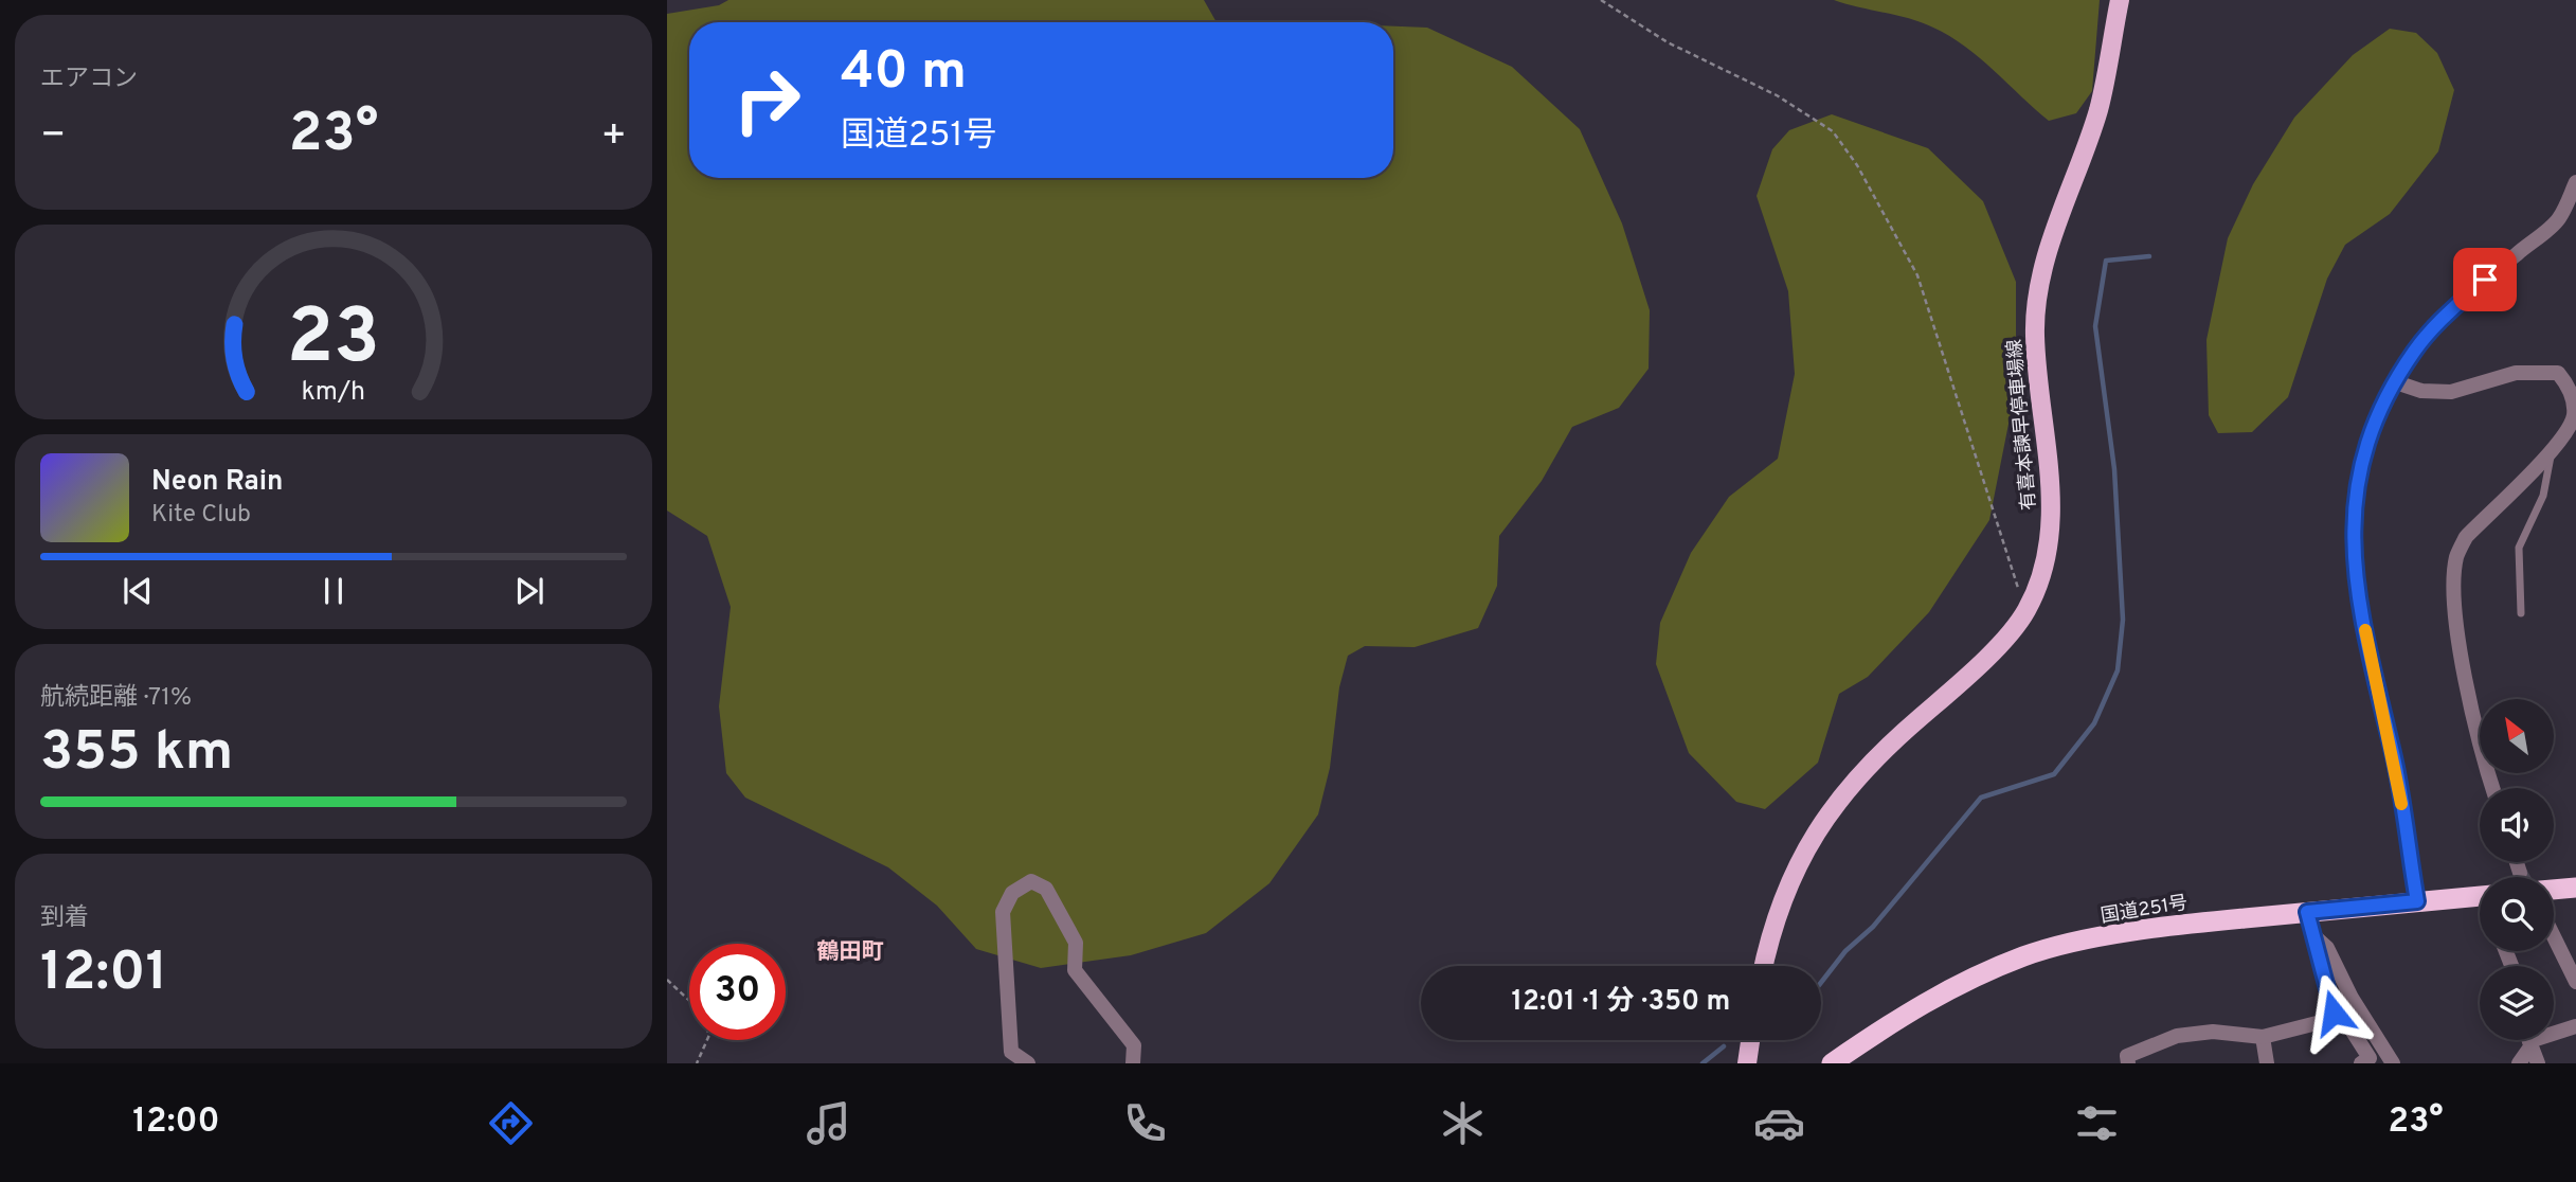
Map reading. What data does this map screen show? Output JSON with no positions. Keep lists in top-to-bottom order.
{
  "streets": {
    "highway": ["国道251号"],
    "main road": ["有喜本諫早停車場線"]
  },
  "districts": ["鶴田町"],
  "north": "top left",
  "page": {
    "tile": [
      "エアコン",
      ["航続距離 · 71%", "355 km"],
      ["到着", "12:01"]
    ],
    "turn": ["40 m", "国道251号"],
    "heat": ["−", "23°", "+"],
    "song": ["Neon Rain", "Kite Club"],
    "limit": "30",
    "trip": "12:01 · 1 分 · 350 m",
    "tabs": ["12:00", "23°"],
    "gauge": ["23", "km/h"]
  }
}
